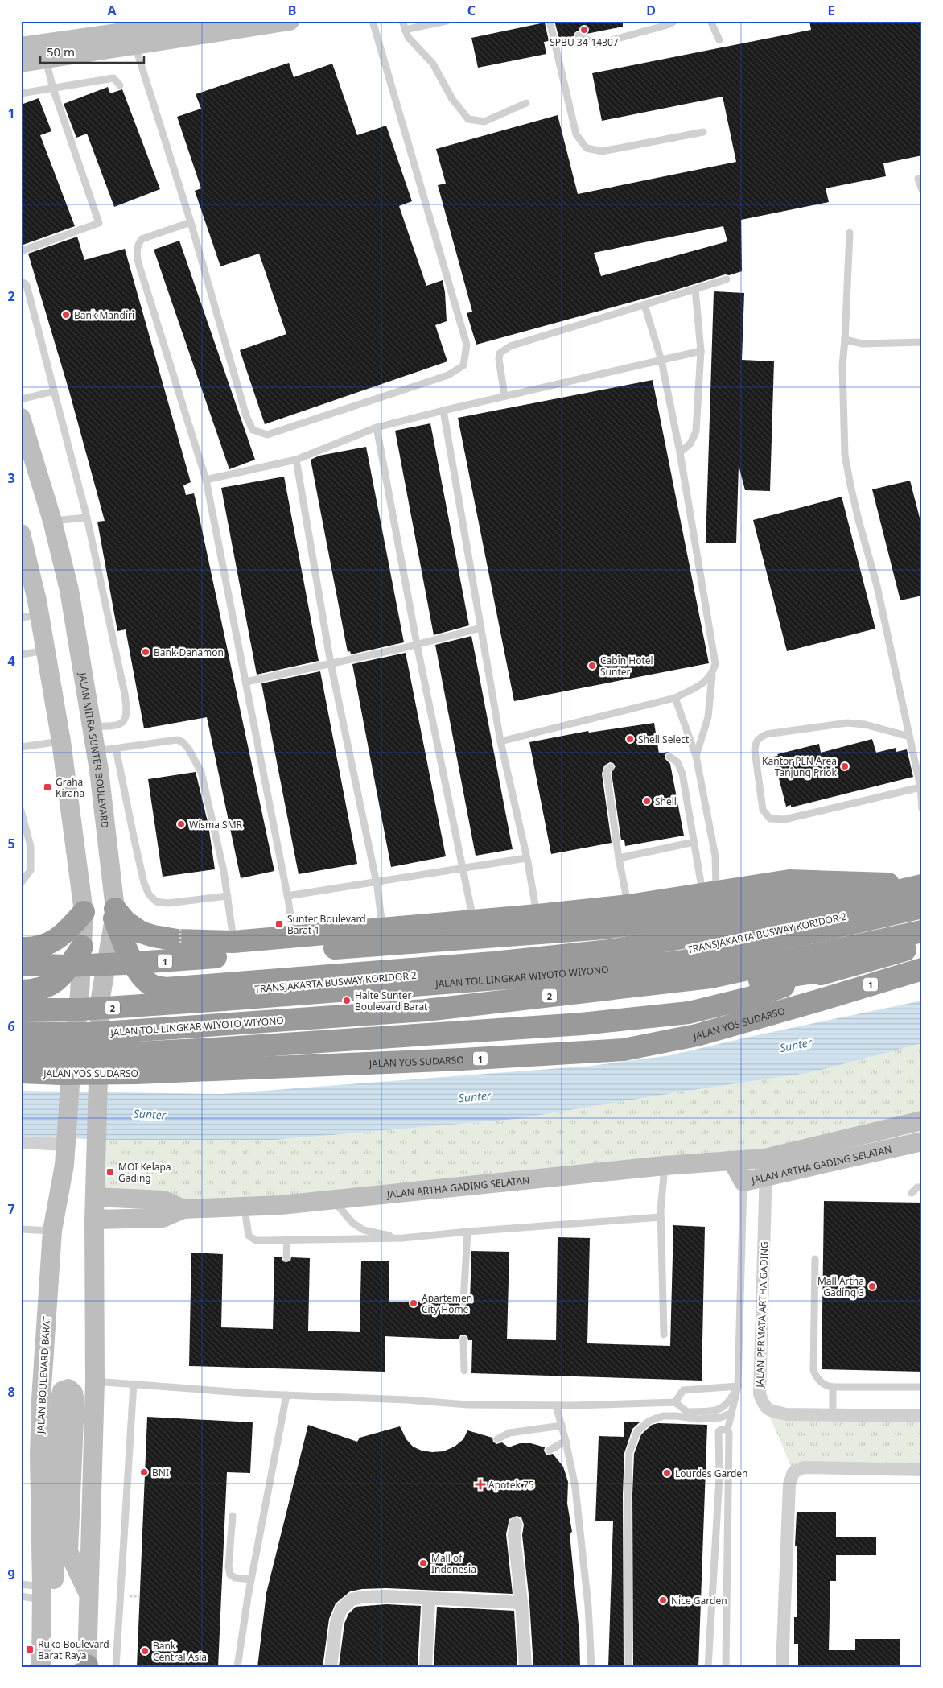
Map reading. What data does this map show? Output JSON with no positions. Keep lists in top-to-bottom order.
{
  "streets": {
    "highway": [
      "1",
      "JALAN TOL LINGKAR WIYOTO WIYONO",
      "2",
      "JALAN YOS SUDARSO"
    ],
    "main road": ["JALAN MITRA SUNTER BOULEVARD", "JALAN ARTHA GADING SELATAN", "JALAN BOULEVARD BARAT"],
    "street": ["JALAN PERMATA ARTHA GADING"],
    "lane": ["TRANSJAKARTA BUSWAY KORIDOR 2"]
  },
  "crossings": [
    ["JALAN MITRA SUNTER BOULEVARD", "JALAN ARTHA GADING SELATAN"],
    ["JALAN ARTHA GADING SELATAN", "JALAN PERMATA ARTHA GADING"]
  ],
  "water": ["Sunter"],
  "places": {
    "other": [
      "SPBU 34-14307",
      "Bank Mandiri",
      "Bank Danamon",
      "Cabin Hotel Sunter",
      "Shell Select",
      "Kantor PLN Area Tanjung Priok",
      "Shell",
      "Wisma SMR",
      "Halte Sunter Boulevard Barat",
      "Mall Artha Gading 3",
      "Apartemen City Home",
      "BNI",
      "Lourdes Garden",
      "Mall of Indonesia",
      "Nice Garden",
      "Bank Central Asia"
    ],
    "transit": [
      "Graha Kirana",
      "Sunter Boulevard Barat 1",
      "MOI Kelapa Gading",
      "Ruko Boulevard Barat Raya"
    ],
    "health": ["Apotek 75"]
  },
  "scale_bar": "50 m",
  "grid": {
    "columns": [
      "A",
      "B",
      "C",
      "D",
      "E"
    ],
    "rows": [
      "1",
      "2",
      "3",
      "4",
      "5",
      "6",
      "7",
      "8",
      "9"
    ]
  }
}
